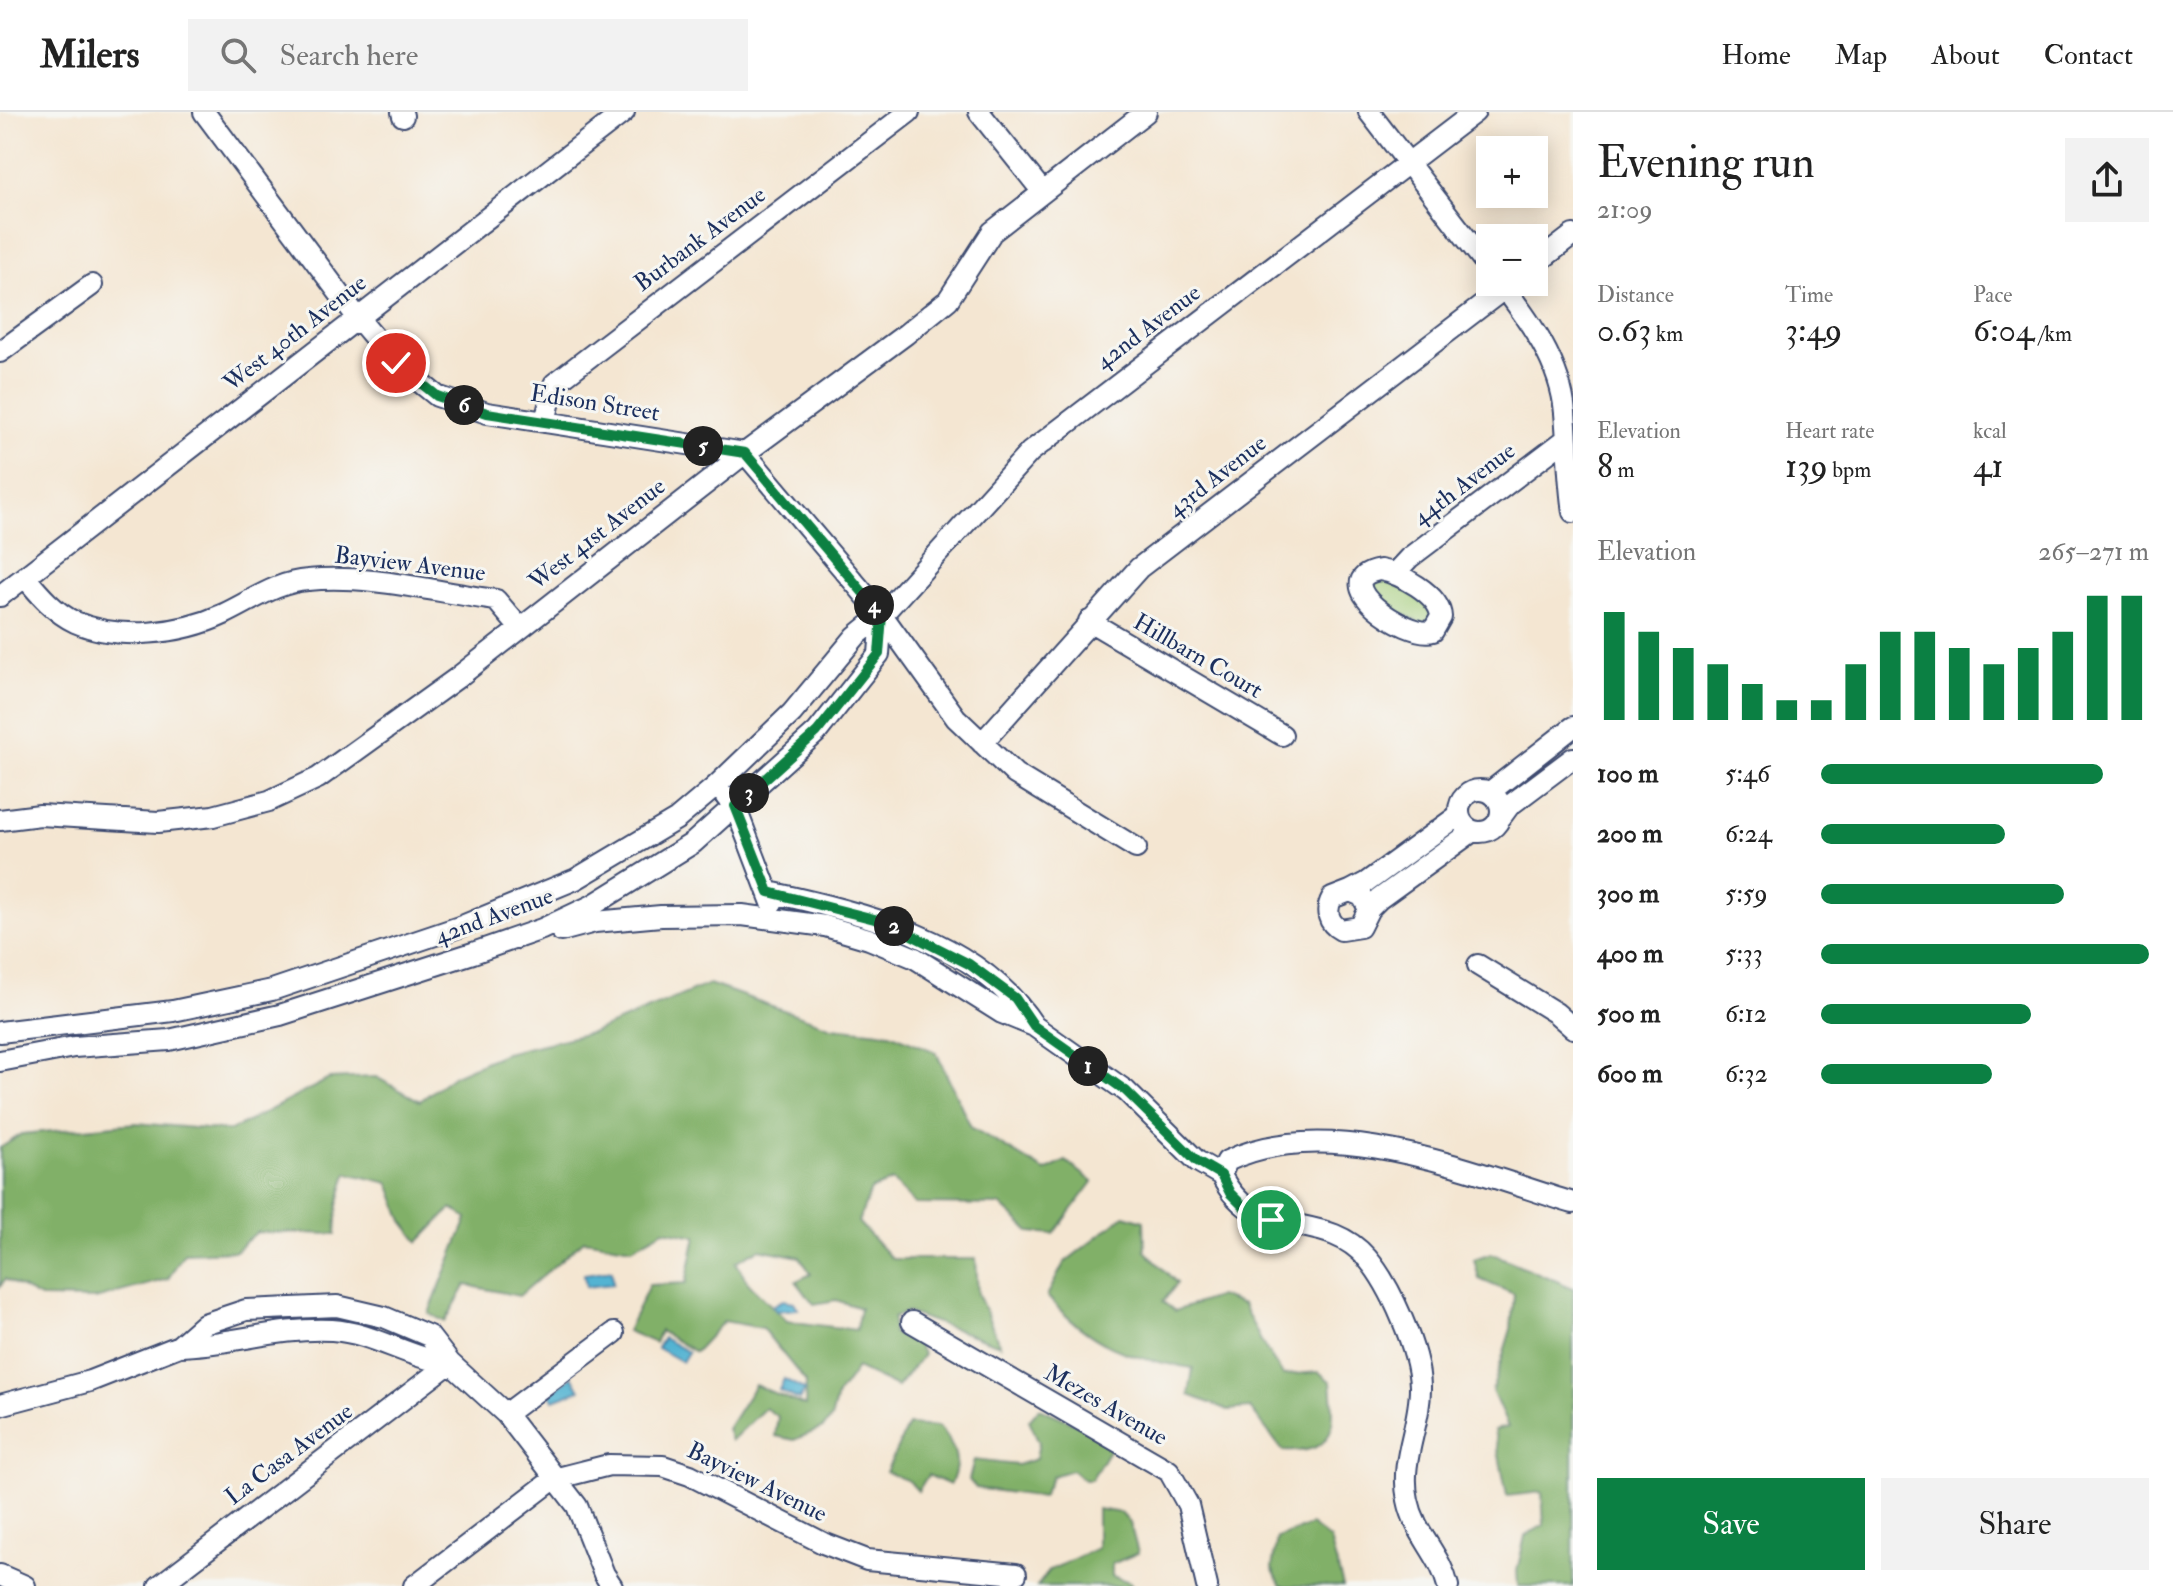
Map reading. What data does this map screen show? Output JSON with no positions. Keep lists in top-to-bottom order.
{
  "streets": {
    "street": [
      "Burbank Avenue",
      "42nd Avenue",
      "West 40th Avenue",
      "Edison Street",
      "43rd Avenue",
      "44th Avenue",
      "West 41st Avenue",
      "Bayview Avenue",
      "Hillbarn Court",
      "Mezes Avenue",
      "La Casa Avenue"
    ]
  },
  "crossings": [
    ["Burbank Avenue", "Edison Street"],
    ["West 40th Avenue", "Edison Street"],
    ["West 40th Avenue", "Bayview Avenue"],
    ["Edison Street", "West 41st Avenue"],
    ["43rd Avenue", "Hillbarn Court"],
    ["West 41st Avenue", "Bayview Avenue"]
  ],
  "page": {
    "header": "Milers",
    "search": "Search here",
    "nav": [
      "Home",
      "Map",
      "About",
      "Contact"
    ],
    "heading": ["Evening run", "21:09"],
    "map_buttons": ["+", "−"],
    "stats": [
      ["Distance", "0.63 km"],
      ["Time", "3:49"],
      ["Pace", "6:04 /km"],
      ["Elevation", "8 m"],
      ["Heart rate", "139 bpm"],
      ["kcal", "41"]
    ],
    "pins": [
      "6",
      "5",
      "4",
      "3",
      "2",
      "1"
    ],
    "chart": ["Elevation", "265–271 m"],
    "list": [
      {
        "name": "100 m",
        "note": "5:46"
      },
      {
        "name": "200 m",
        "note": "6:24"
      },
      {
        "name": "300 m",
        "note": "5:59"
      },
      {
        "name": "400 m",
        "note": "5:33"
      },
      {
        "name": "500 m",
        "note": "6:12"
      },
      {
        "name": "600 m",
        "note": "6:32"
      }
    ],
    "buttons": ["Save", "Share"]
  }
}
